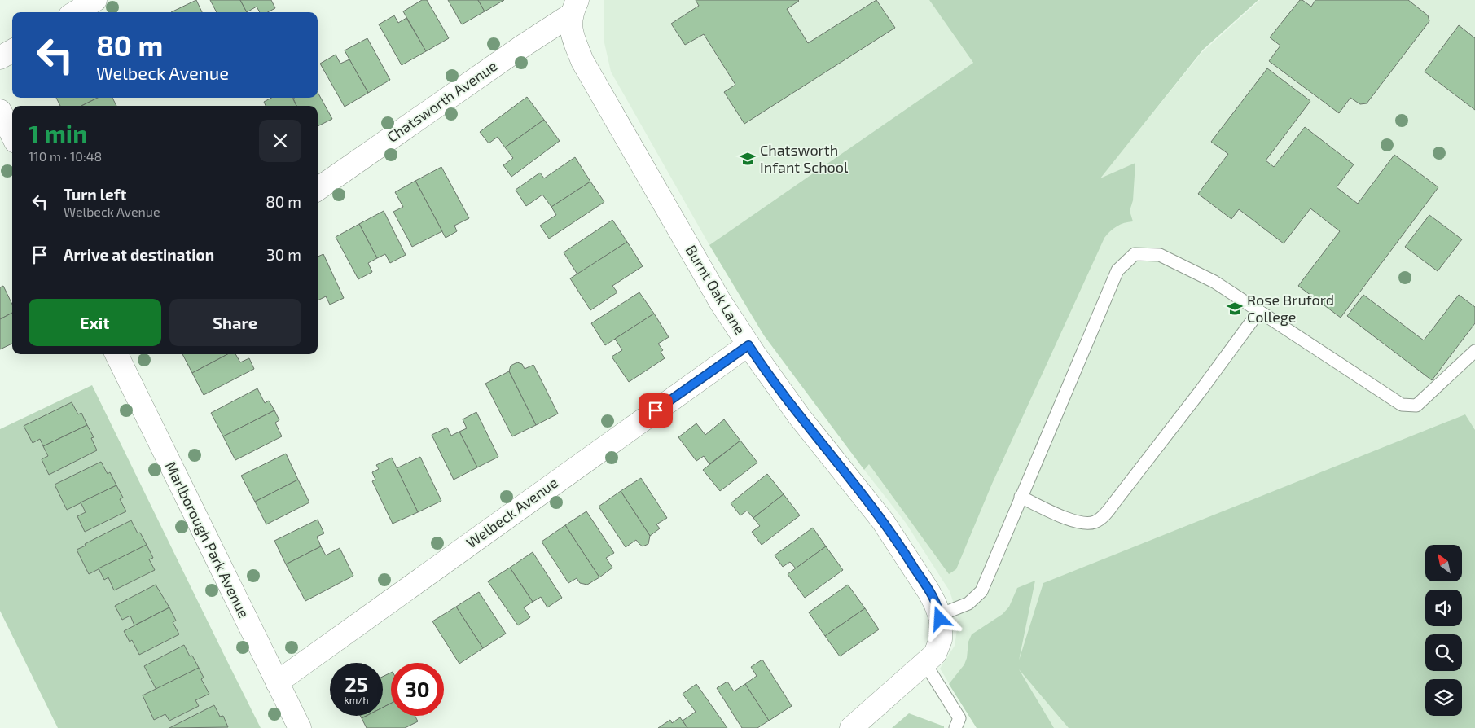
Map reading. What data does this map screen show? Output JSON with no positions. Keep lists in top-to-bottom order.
{
  "streets": {
    "street": [
      "Chatsworth Avenue",
      "Burnt Oak Lane",
      "Welbeck Avenue",
      "Marlborough Park Avenue"
    ]
  },
  "crossings": [
    ["Chatsworth Avenue", "Burnt Oak Lane"],
    ["Burnt Oak Lane", "Welbeck Avenue"],
    ["Welbeck Avenue", "Marlborough Park Avenue"]
  ],
  "places": {
    "school or university": ["Chatsworth Infant School", "Rose Bruford College"]
  },
  "north": "top left",
  "page": {
    "turn": ["80 m", "Welbeck Avenue"],
    "heading": ["1 min", "110 m · 10:48"],
    "list": [
      {
        "name": "Turn left",
        "note": "Welbeck Avenue",
        "value": "80 m"
      },
      {
        "name": "Arrive at destination",
        "value": "30 m"
      }
    ],
    "buttons": ["Exit", "Share"],
    "speed": "25 km/h",
    "limit": "30"
  }
}
